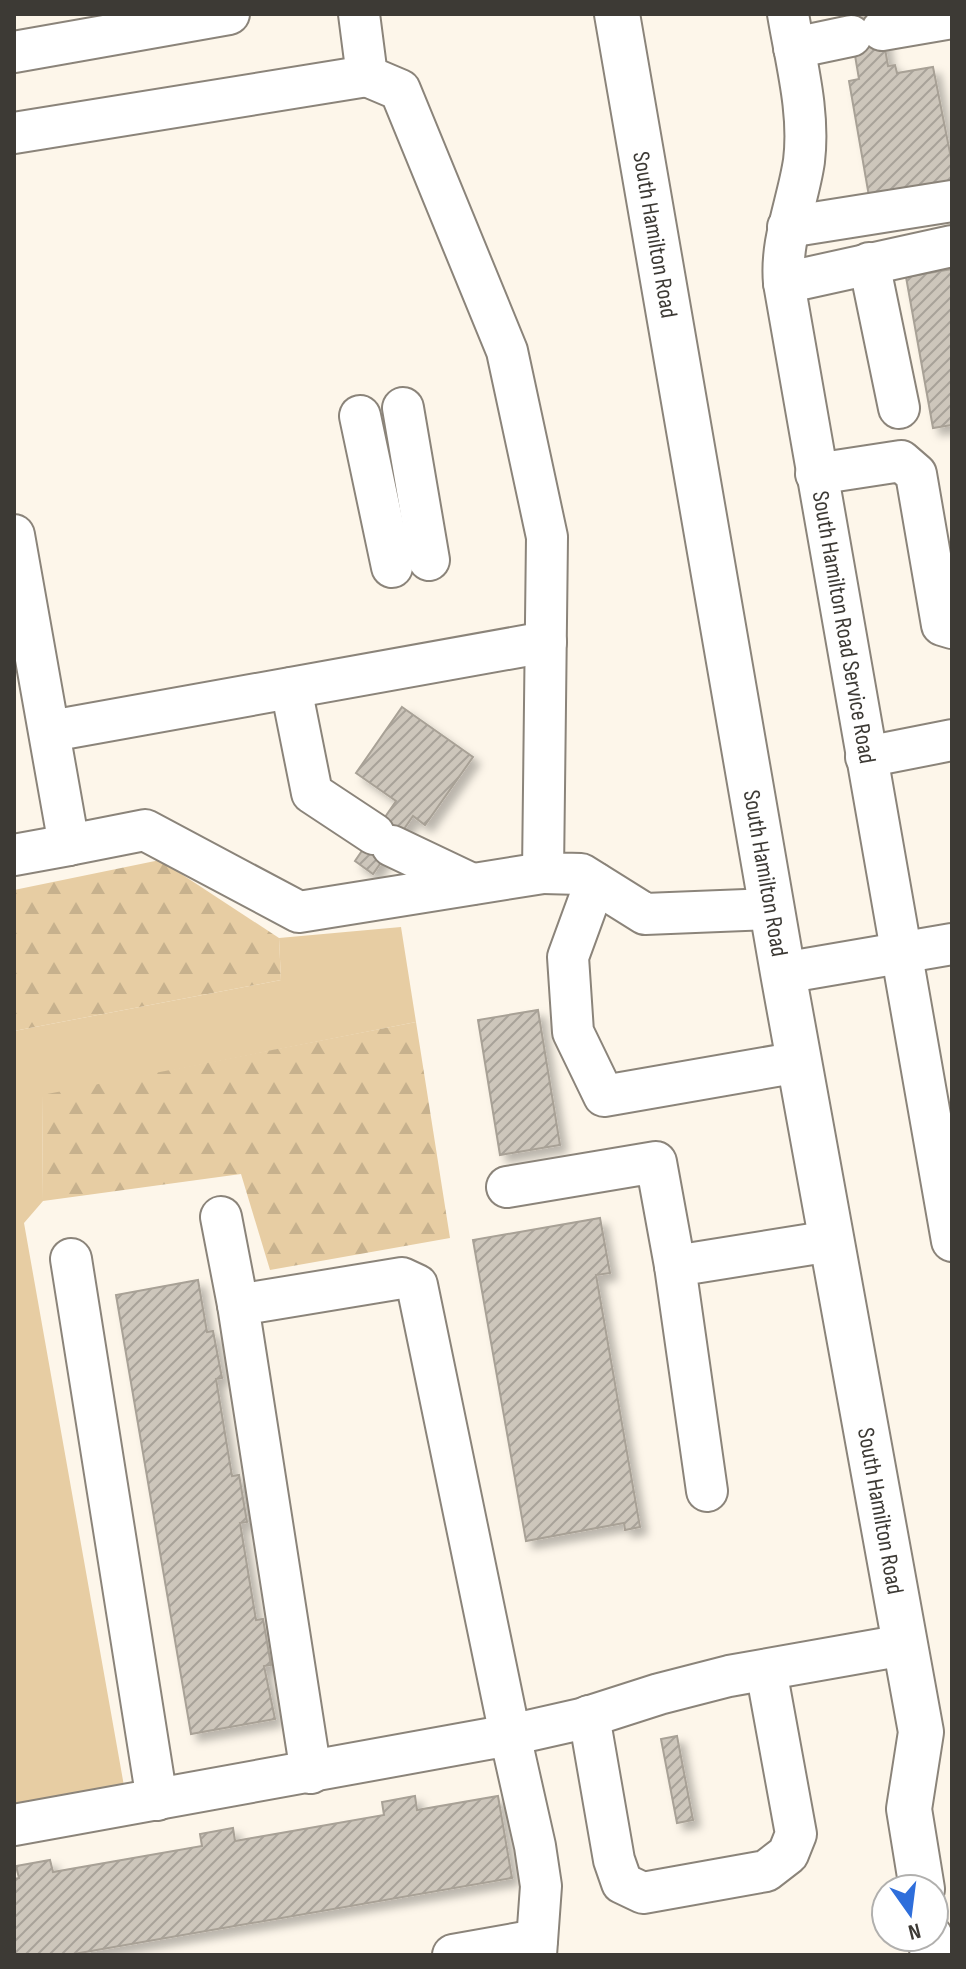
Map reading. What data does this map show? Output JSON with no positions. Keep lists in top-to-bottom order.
{
  "streets": {
    "main road": ["South Hamilton Road"],
    "street": ["South Hamilton Road Service Road"]
  },
  "north": "bottom"
}
